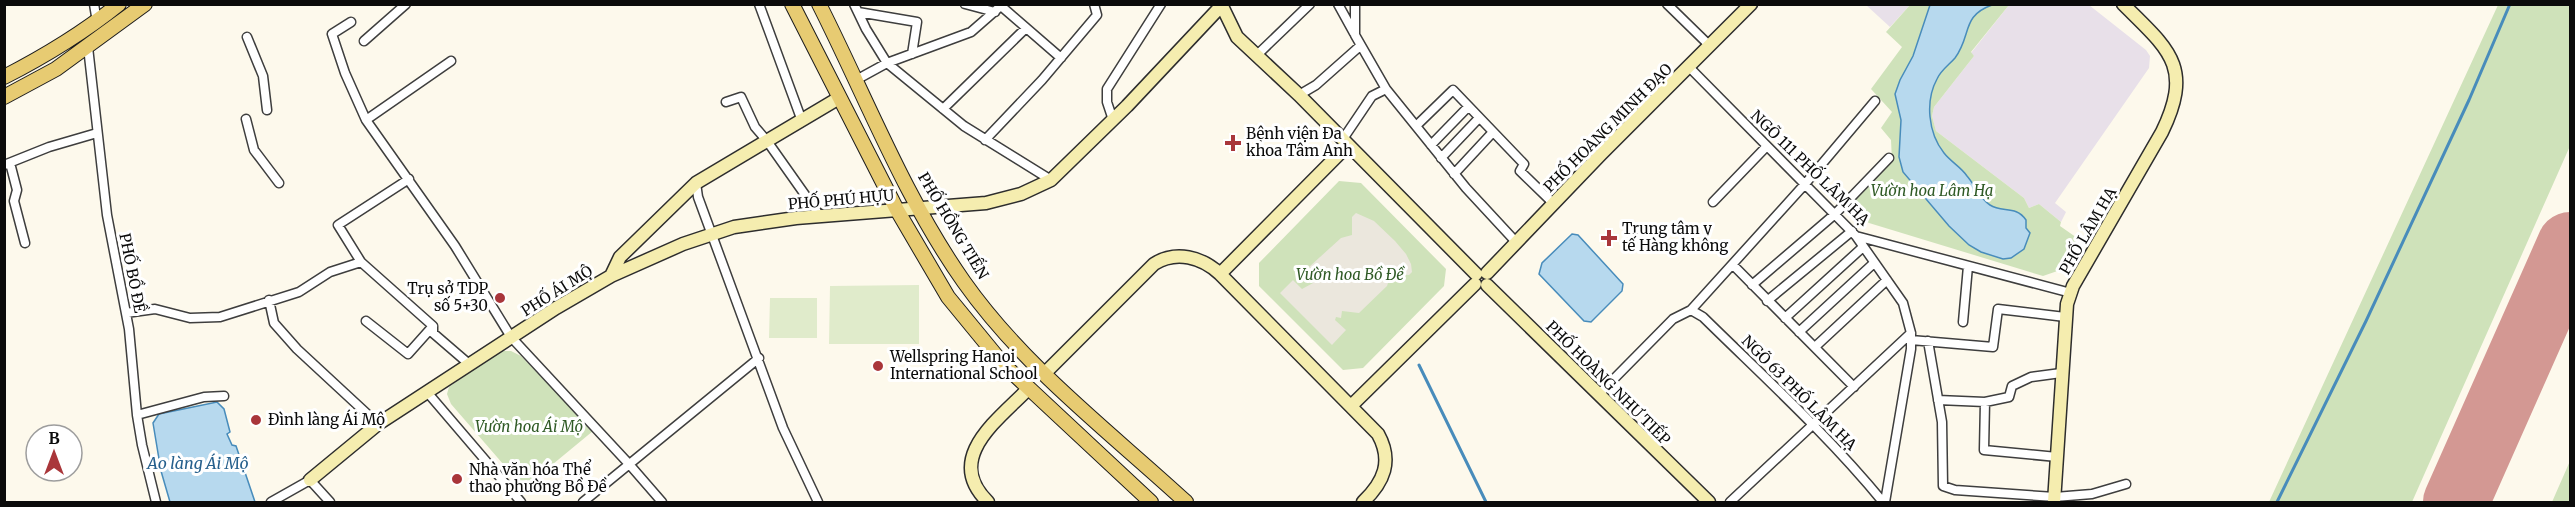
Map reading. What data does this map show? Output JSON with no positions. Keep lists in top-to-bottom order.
{
  "streets": {
    "main road": ["PHỐ HỒNG TIẾN"],
    "street": [
      "PHỐ HOÀNG MINH ĐẠO",
      "NGÕ 111 PHỐ LÂM HẠ",
      "PHỐ PHÚ HỰU",
      "PHỐ LÂM HẠ",
      "PHỐ BỒ ĐỀ",
      "PHỐ ÁI MỘ",
      "PHỐ HOÀNG NHƯ TIẾP",
      "NGÕ 63 PHỐ LÂM HẠ"
    ]
  },
  "crossings": [
    ["PHỐ HOÀNG MINH ĐẠO", "NGÕ 111 PHỐ LÂM HẠ"],
    ["PHỐ HOÀNG MINH ĐẠO", "PHỐ HOÀNG NHƯ TIẾP"],
    ["NGÕ 111 PHỐ LÂM HẠ", "PHỐ LÂM HẠ"],
    ["NGÕ 111 PHỐ LÂM HẠ", "NGÕ 63 PHỐ LÂM HẠ"],
    ["PHỐ PHÚ HỰU", "PHỐ HỒNG TIẾN"],
    ["PHỐ PHÚ HỰU", "PHỐ ÁI MỘ"],
    ["PHỐ PHÚ HỰU", "PHỐ HOÀNG NHƯ TIẾP"]
  ],
  "water": ["Ao làng Ái Mộ"],
  "parks": ["Vườn hoa Lâm Hạ", "Vườn hoa Bồ Đề", "Vườn hoa Ái Mộ"],
  "places": {
    "health": ["Bệnh viện Đa khoa Tâm Anh", "Trung tâm y tế Hàng không"],
    "other": [
      "Trụ sở TDP số 5+30",
      "Wellspring Hanoi International School",
      "Đình làng Ái Mộ",
      "Nhà văn hóa Thể thao phường Bồ Đề"
    ]
  },
  "north": "top"
}
